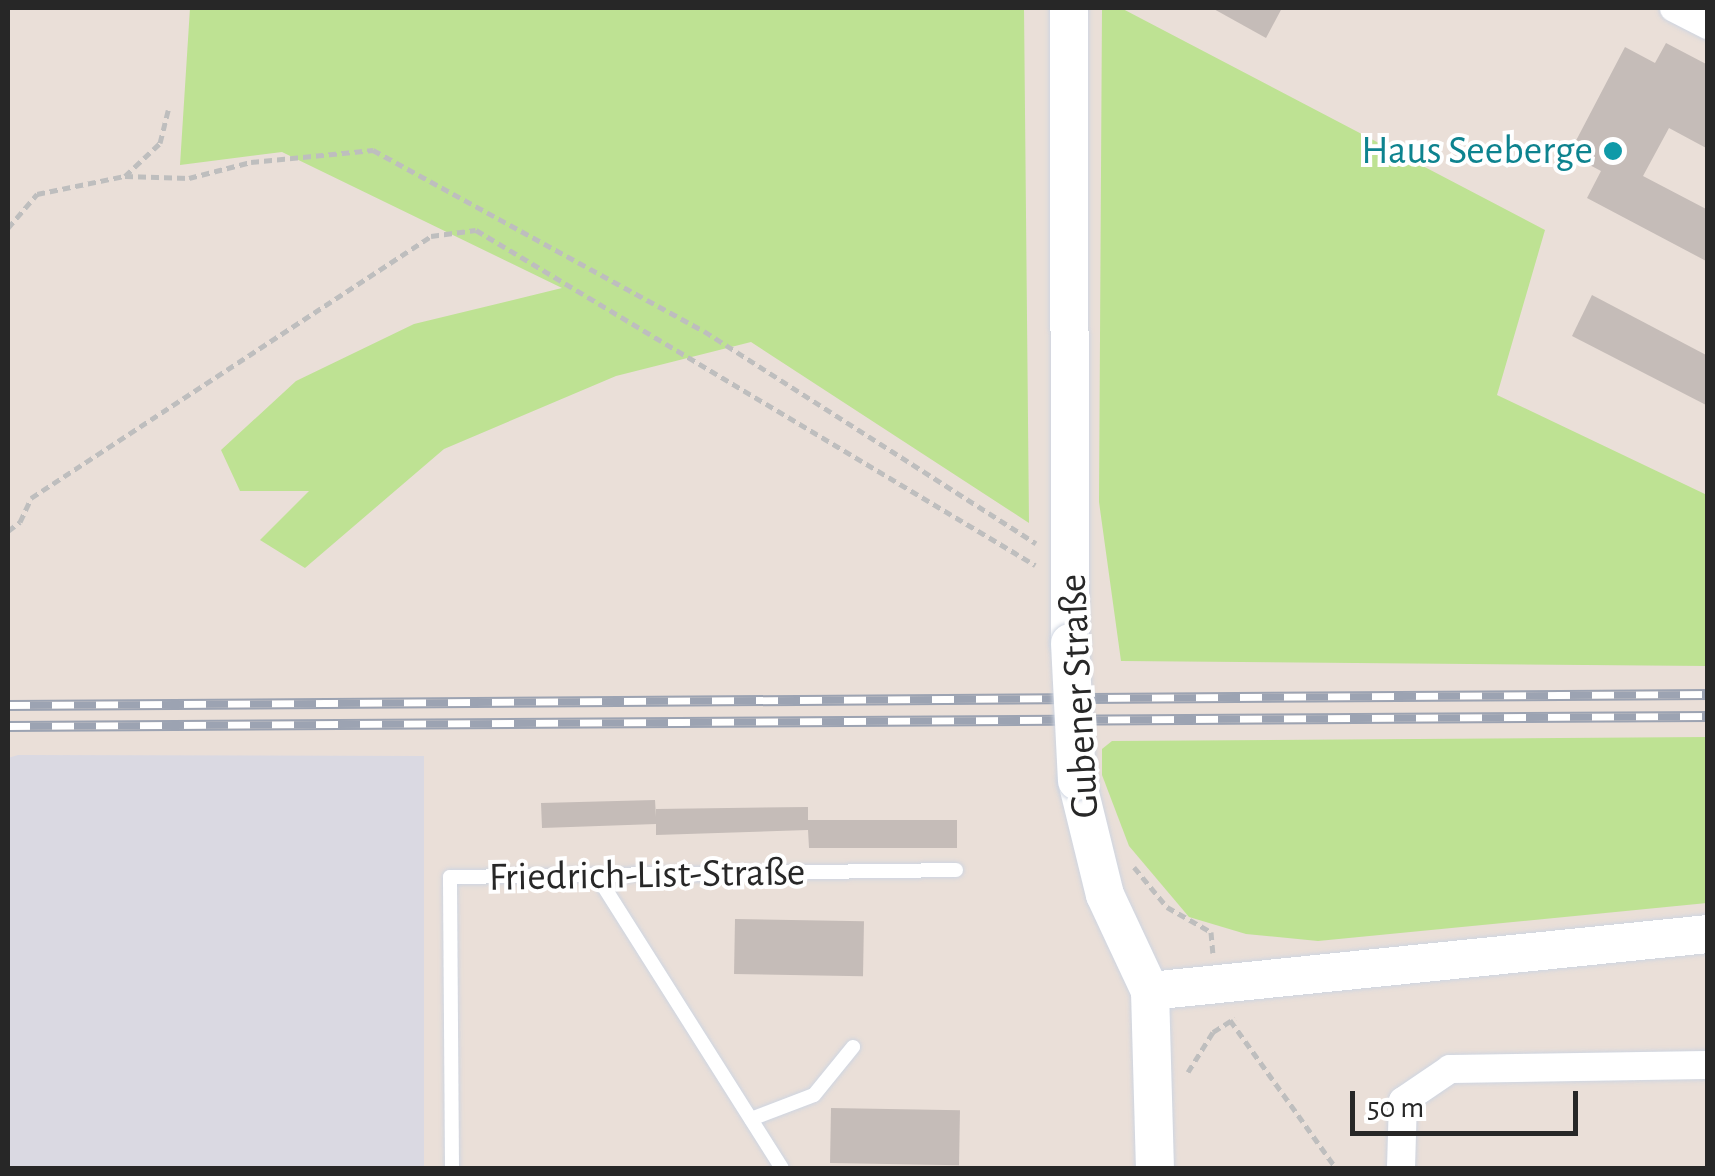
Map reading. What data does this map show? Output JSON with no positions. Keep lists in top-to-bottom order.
{
  "streets": {
    "main road": ["Gubener Straße"],
    "lane": ["Friedrich-List-Straße"]
  },
  "places": ["Haus Seeberge"],
  "scale_bar": "50 m"
}
